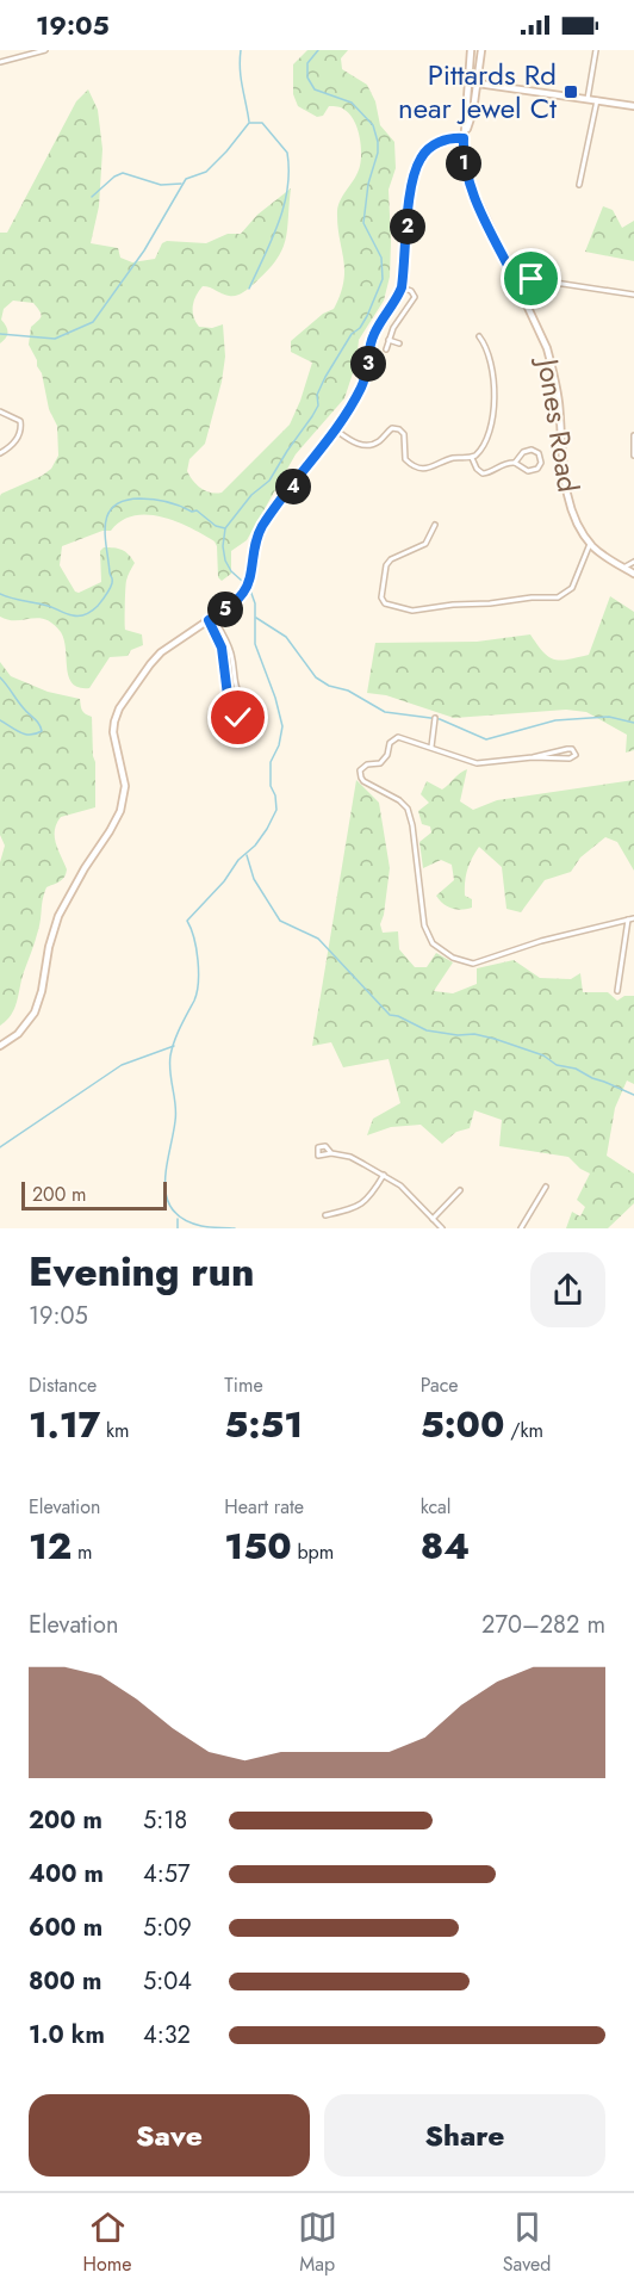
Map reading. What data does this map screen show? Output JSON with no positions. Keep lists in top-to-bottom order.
{
  "streets": {
    "street": ["Jones Road"]
  },
  "places": {
    "transit": ["Pittards Rd near Jewel Ct"]
  },
  "scale_bar": "200 m",
  "page": {
    "status": "19:05",
    "pins": [
      "1",
      "2",
      "3",
      "4",
      "5"
    ],
    "scale": "200 m",
    "heading": ["Evening run", "19:05"],
    "stats": [
      ["Distance", "1.17 km"],
      ["Time", "5:51"],
      ["Pace", "5:00 /km"],
      ["Elevation", "12 m"],
      ["Heart rate", "150 bpm"],
      ["kcal", "84"]
    ],
    "chart": ["Elevation", "270–282 m"],
    "list": [
      {
        "name": "200 m",
        "note": "5:18"
      },
      {
        "name": "400 m",
        "note": "4:57"
      },
      {
        "name": "600 m",
        "note": "5:09"
      },
      {
        "name": "800 m",
        "note": "5:04"
      },
      {
        "name": "1.0 km",
        "note": "4:32"
      }
    ],
    "buttons": ["Save", "Share"],
    "tabs": ["Home", "Map", "Saved"]
  }
}
